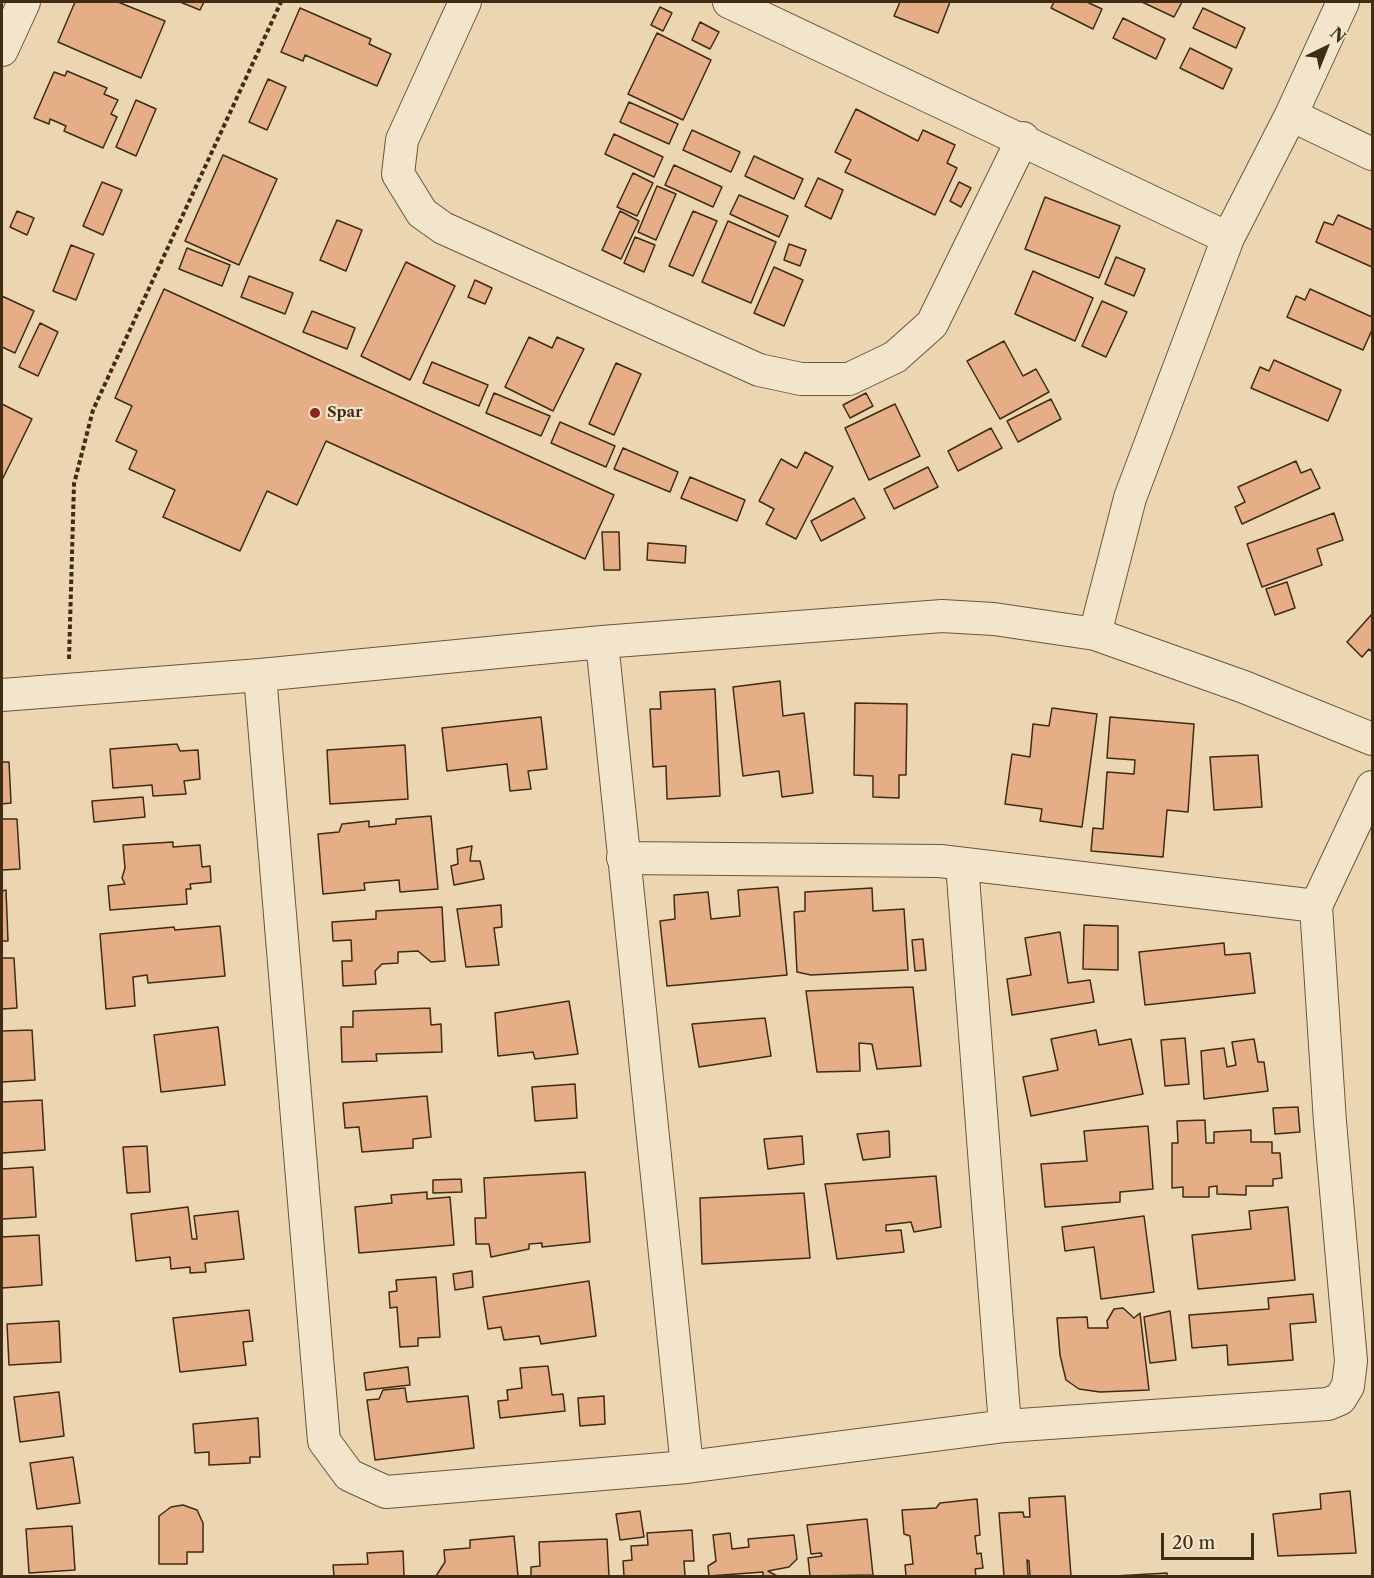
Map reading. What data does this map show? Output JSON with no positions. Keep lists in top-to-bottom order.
{
  "places": ["Spar"],
  "scale_bar": "20 m",
  "north": "top right"
}
